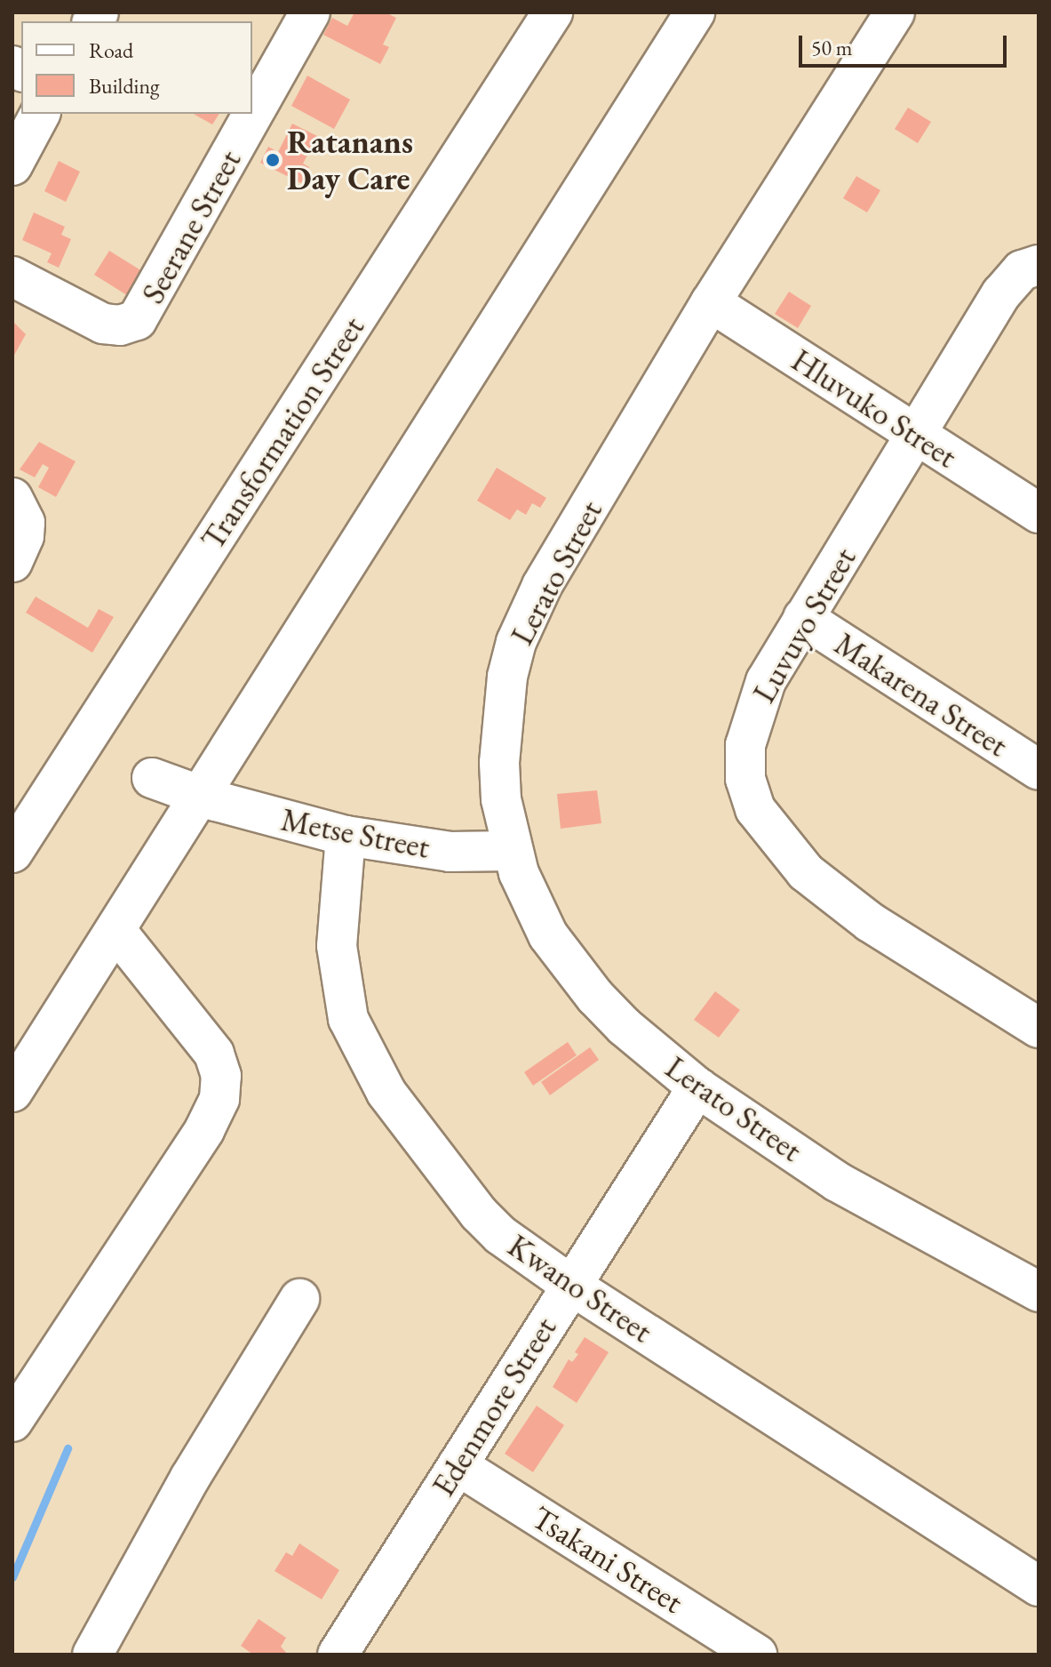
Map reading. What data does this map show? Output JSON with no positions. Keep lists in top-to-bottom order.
{
  "streets": {
    "street": [
      "Seerane Street",
      "Hluvuko Street",
      "Transformation Street",
      "Lerato Street",
      "Luvuyo Street",
      "Makarena Street",
      "Metse Street",
      "Kwano Street",
      "Edenmore Street",
      "Tsakani Street"
    ]
  },
  "crossings": [
    ["Hluvuko Street", "Lerato Street"],
    ["Hluvuko Street", "Luvuyo Street"],
    ["Lerato Street", "Metse Street"],
    ["Lerato Street", "Edenmore Street"],
    ["Luvuyo Street", "Makarena Street"],
    ["Metse Street", "Kwano Street"],
    ["Kwano Street", "Edenmore Street"],
    ["Edenmore Street", "Tsakani Street"]
  ],
  "places": ["Ratanans Day Care"],
  "legend": ["Road", "Building"],
  "scale_bar": "50 m"
}
